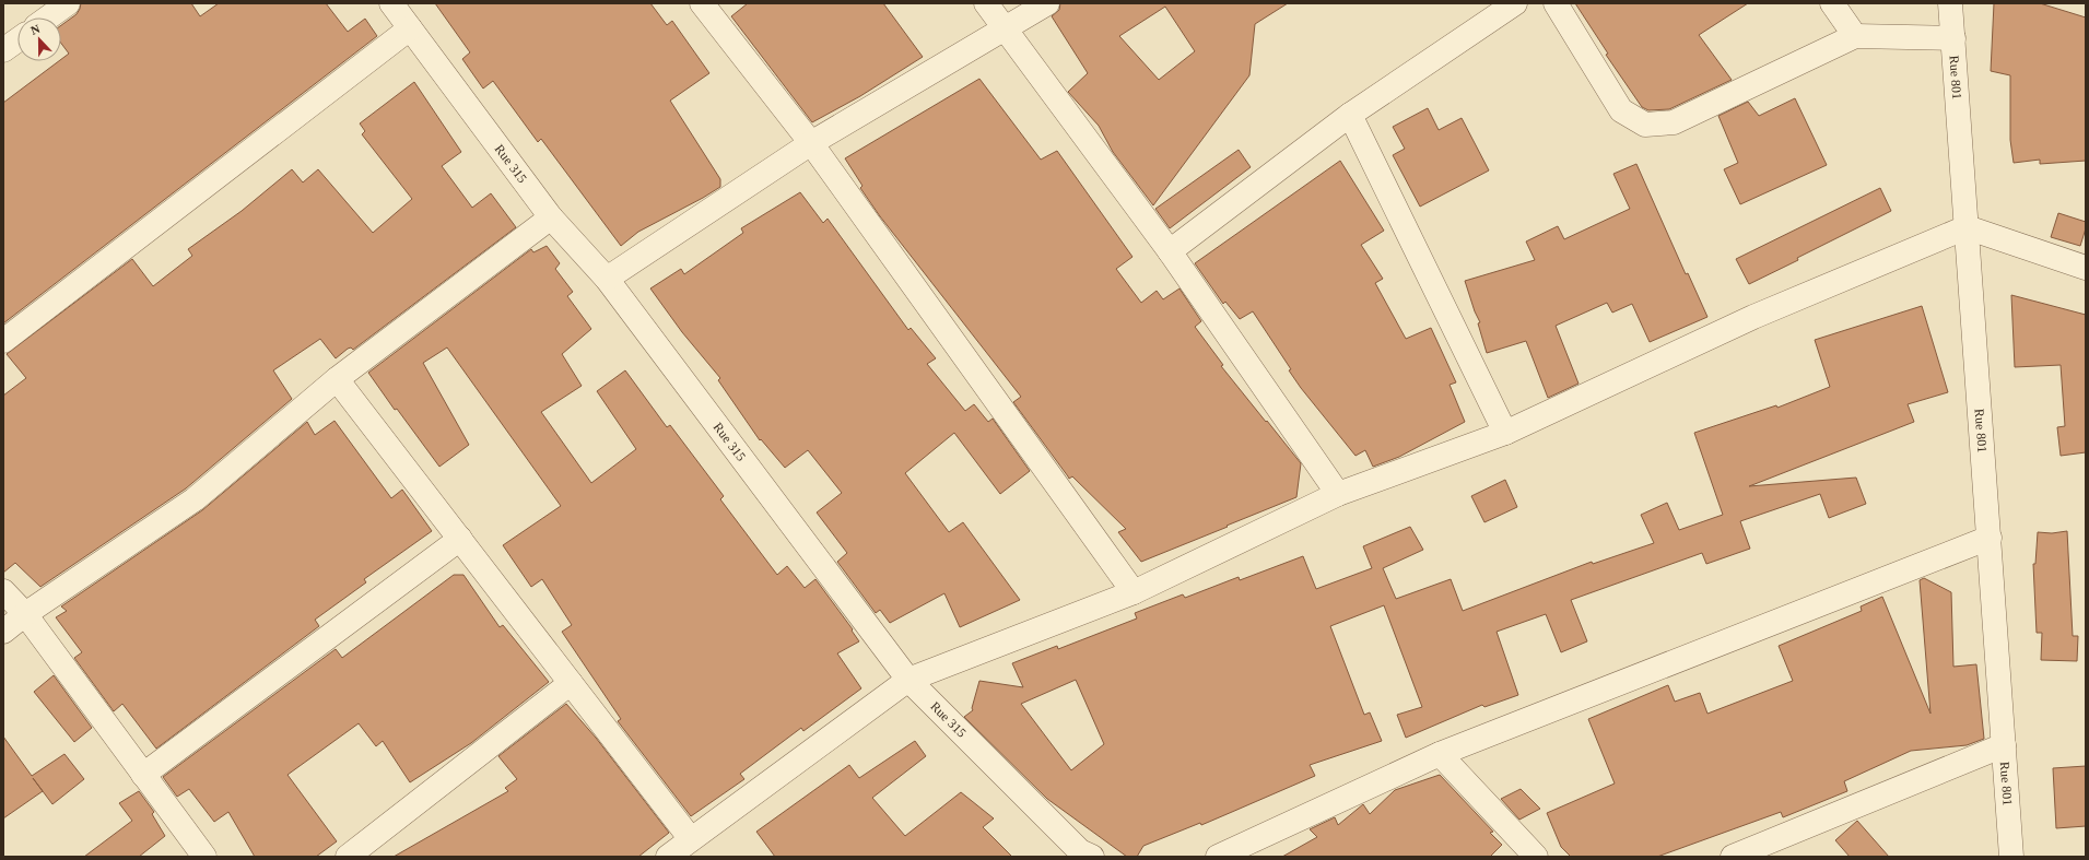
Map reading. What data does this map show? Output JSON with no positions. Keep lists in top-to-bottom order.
{
  "streets": {
    "street": ["Rue 801", "Rue 315"]
  },
  "north": "top"
}
